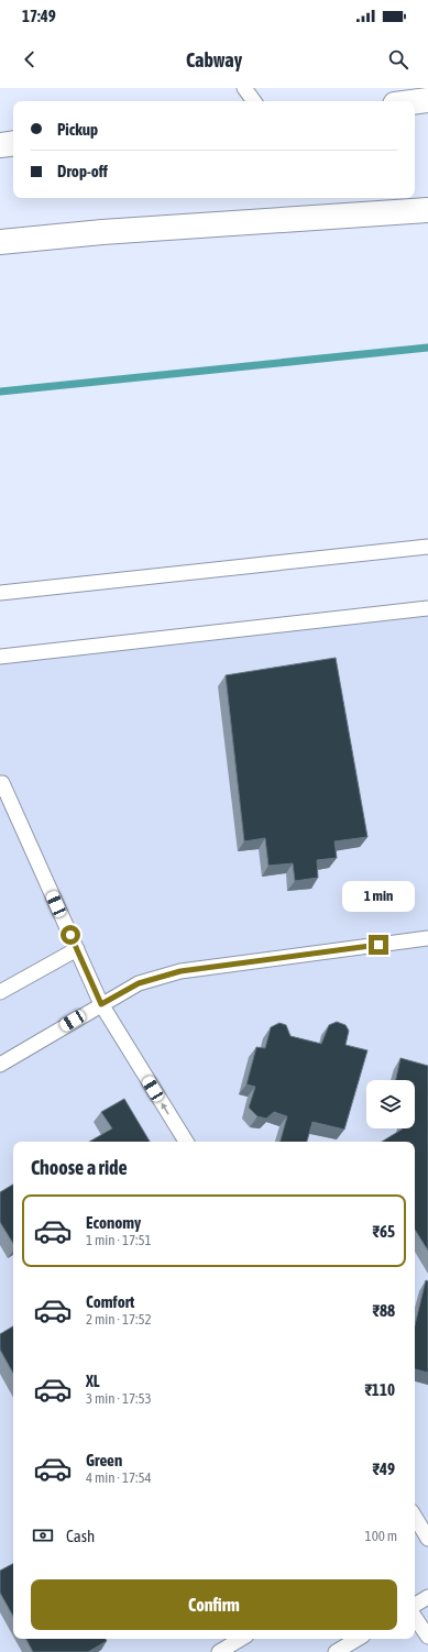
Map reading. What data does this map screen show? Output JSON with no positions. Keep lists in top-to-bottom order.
{
  "page": {
    "status": "17:49",
    "header": "Cabway",
    "banner": ["Pickup", "Drop-off"],
    "bubble": "1 min",
    "heading": "Choose a ride",
    "list": [
      {
        "name": "Economy",
        "note": "1 min · 17:51",
        "value": "₹65"
      },
      {
        "name": "Comfort",
        "note": "2 min · 17:52",
        "value": "₹88"
      },
      {
        "name": "XL",
        "note": "3 min · 17:53",
        "value": "₹110"
      },
      {
        "name": "Green",
        "note": "4 min · 17:54",
        "value": "₹49"
      }
    ],
    "pay": ["Cash", "100 m"],
    "buttons": "Confirm"
  }
}
